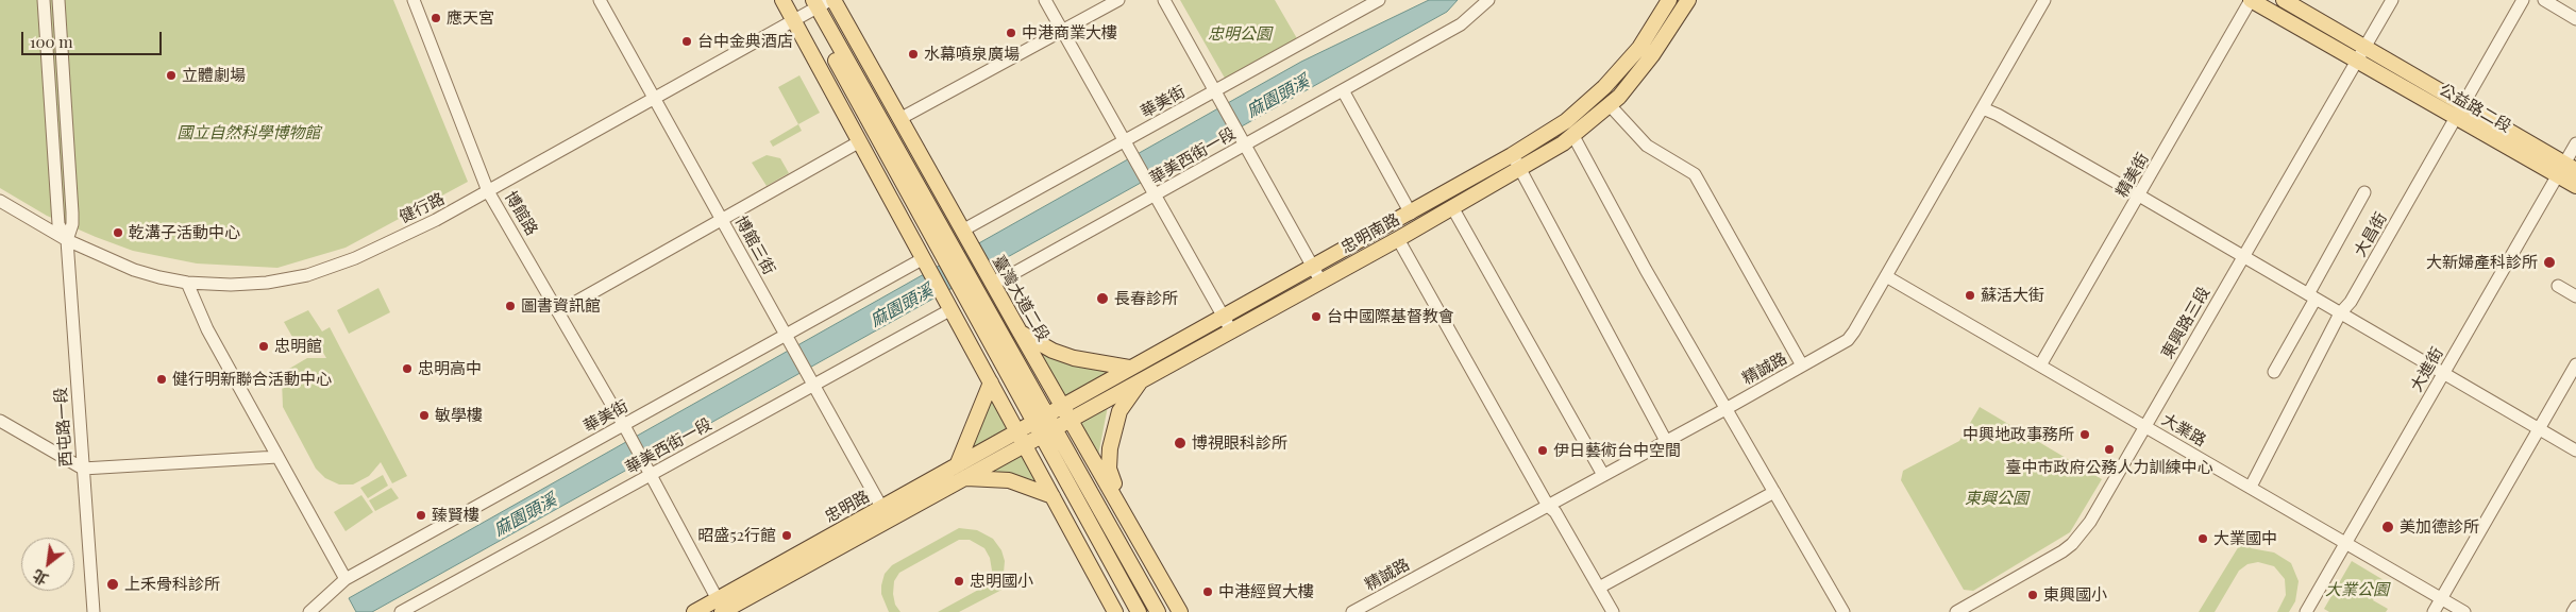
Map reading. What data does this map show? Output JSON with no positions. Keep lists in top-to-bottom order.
{
  "streets": {
    "main road": [
      "公益路二段",
      "忠明南路",
      "臺灣大道二段",
      "忠明路"
    ],
    "street": [
      "華美街",
      "華美西街一段",
      "精美街",
      "健行路",
      "博館路",
      "大昌街",
      "博館三街",
      "東興路三段",
      "精誠路",
      "大進街",
      "西屯路一段",
      "大業路"
    ]
  },
  "crossings": [
    ["華美街", "博館路"],
    ["華美街", "博館三街"],
    ["華美街", "臺灣大道二段"],
    ["公益路二段", "精美街"],
    ["公益路二段", "大昌街"],
    ["公益路二段", "東興路三段"],
    ["公益路二段", "大進街"],
    ["華美西街一段", "博館路"],
    ["華美西街一段", "博館三街"],
    ["華美西街一段", "臺灣大道二段"],
    ["精美街", "大業路"],
    ["健行路", "博館路"],
    ["健行路", "博館三街"],
    ["健行路", "臺灣大道二段"],
    ["健行路", "西屯路一段"],
    ["忠明南路", "臺灣大道二段"],
    ["忠明南路", "忠明路"],
    ["大昌街", "大業路"],
    ["博館三街", "忠明路"],
    ["東興路三段", "大業路"],
    ["精誠路", "大業路"],
    ["大進街", "大業路"]
  ],
  "water": ["麻園頭溪"],
  "parks": [
    "忠明公園",
    "國立自然科學博物館",
    "東興公園",
    "大業公園"
  ],
  "places": [
    "應天宮",
    "中港商業大樓",
    "台中金典酒店",
    "水幕噴泉廣場",
    "立體劇場",
    "乾溝子活動中心",
    "大新婦產科診所",
    "蘇活大街",
    "長春診所",
    "圖書資訊館",
    "台中國際基督教會",
    "忠明館",
    "忠明高中",
    "健行明新聯合活動中心",
    "敏學樓",
    "中興地政事務所",
    "博視眼科診所",
    "臺中市政府公務人力訓練中心",
    "伊日藝術台中空間",
    "臻賢樓",
    "美加德診所",
    "昭盛52行館",
    "大業國中",
    "忠明國小",
    "上禾骨科診所",
    "中港經貿大樓",
    "東興國小"
  ],
  "scale_bar": "100 m",
  "north": "bottom left"
}
